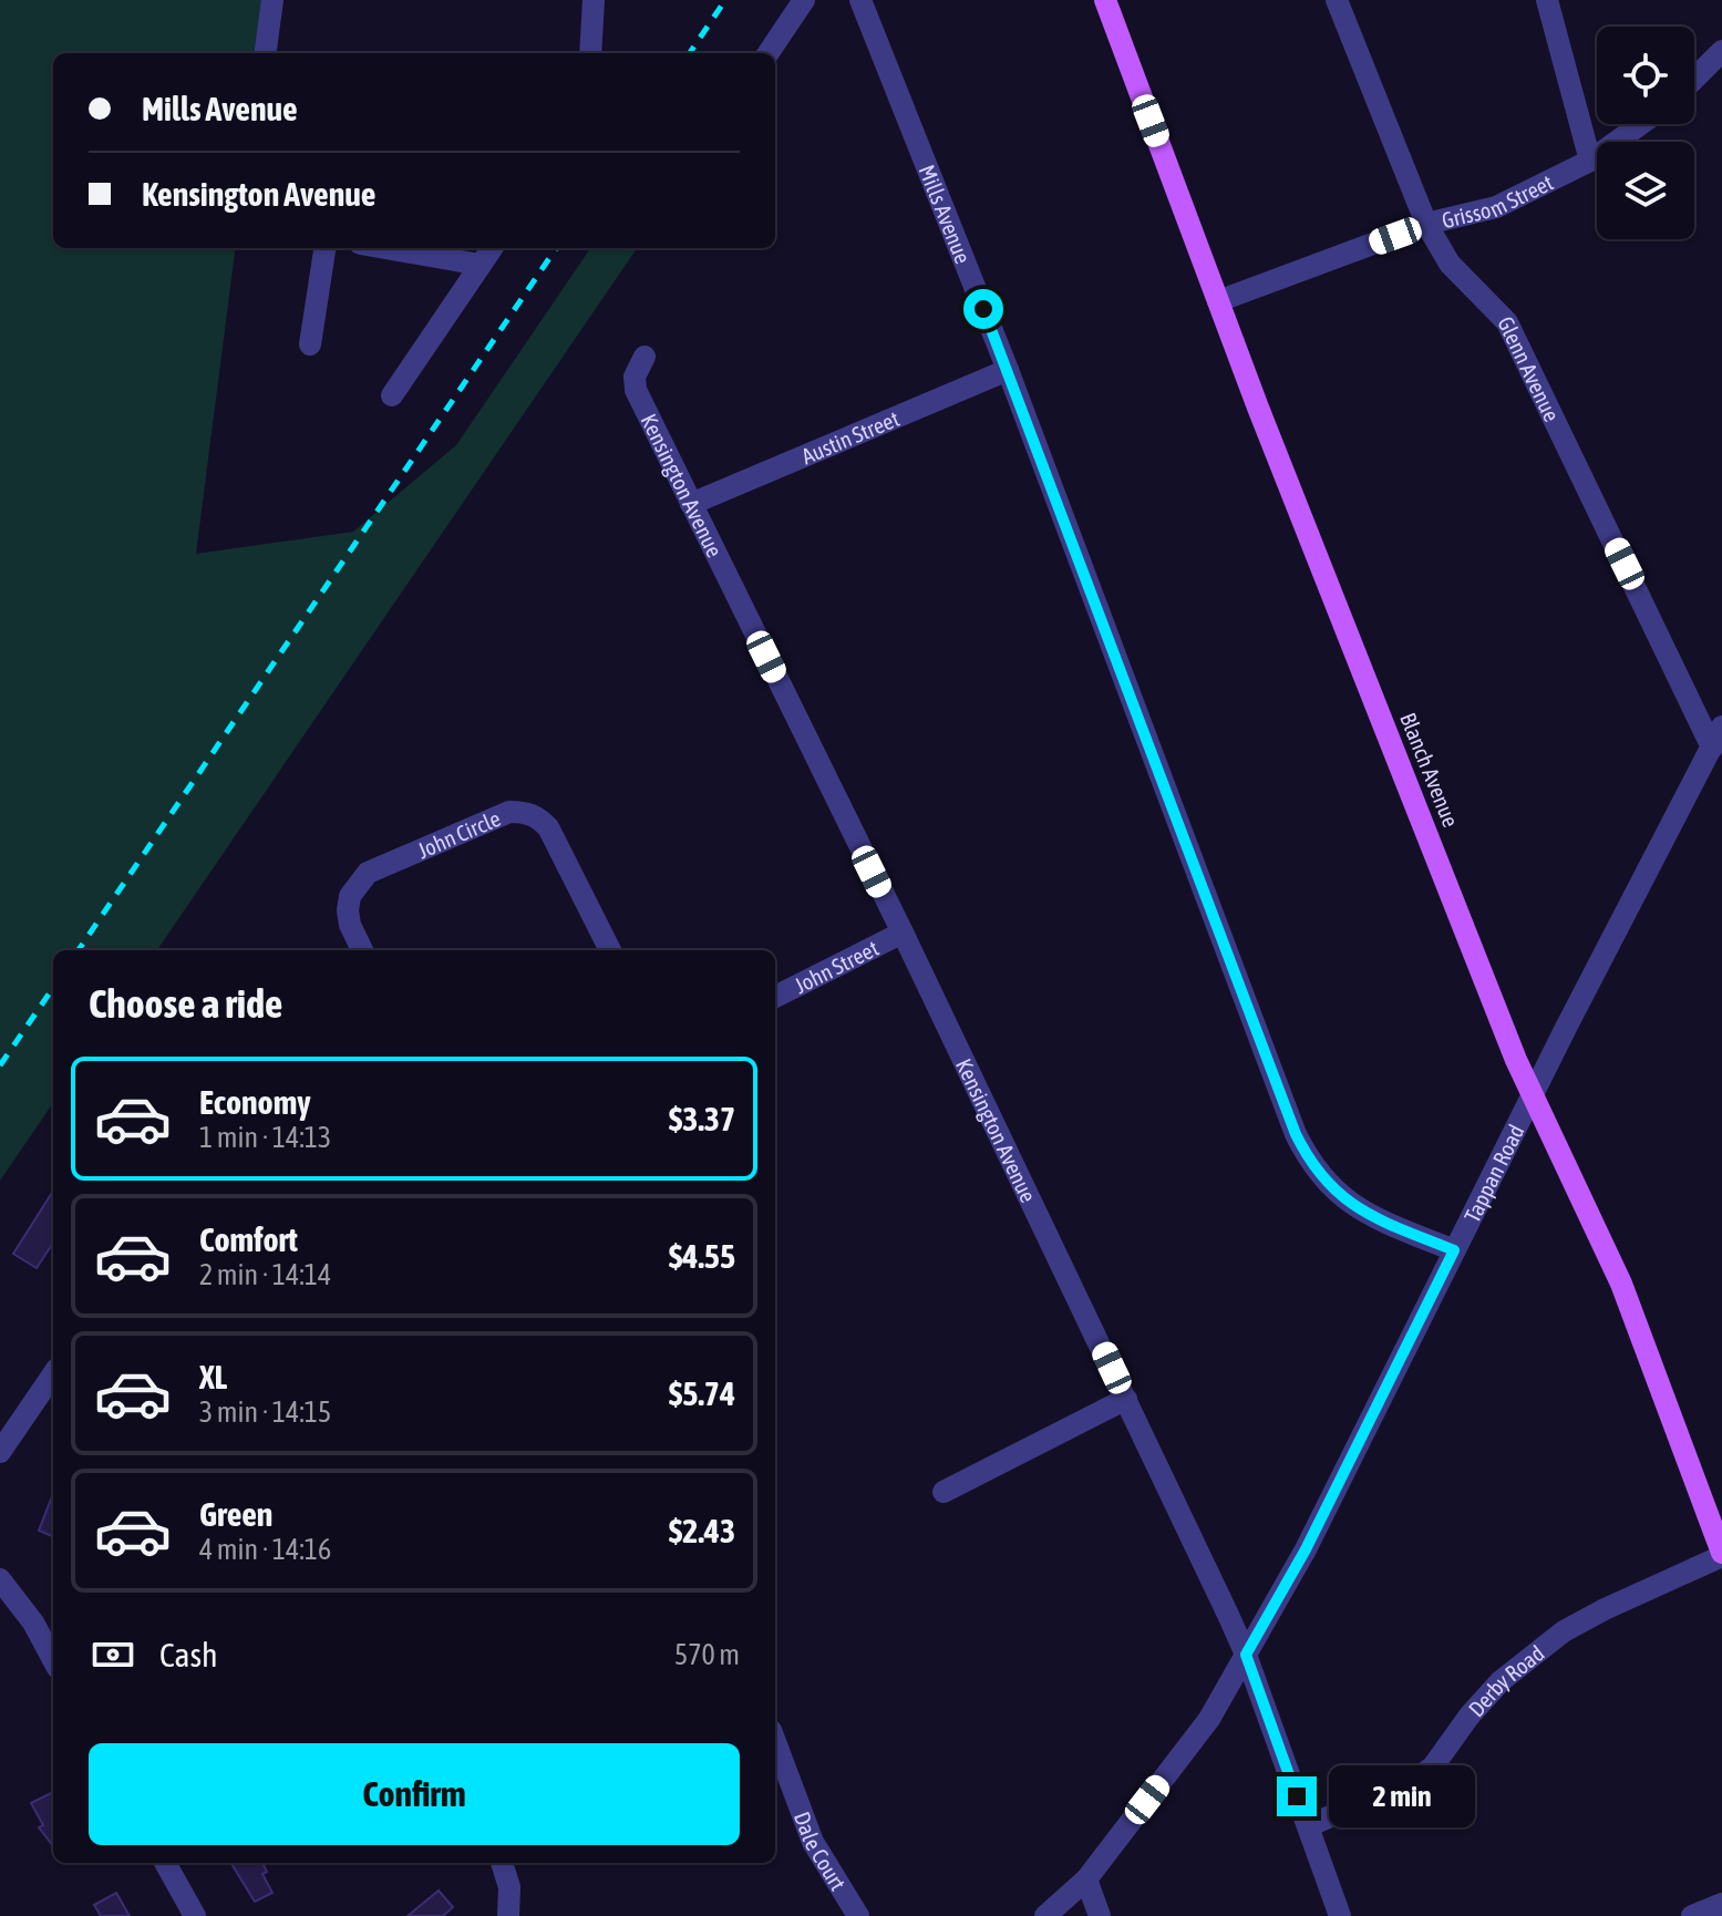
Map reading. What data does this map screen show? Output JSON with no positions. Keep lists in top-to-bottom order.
{
  "streets": {
    "main road": ["Blanch Avenue"],
    "street": [
      "Grissom Street",
      "Mills Avenue",
      "Glenn Avenue",
      "Austin Street",
      "Kensington Avenue",
      "John Circle",
      "John Street",
      "Tappan Road",
      "Derby Road",
      "Dale Court"
    ]
  },
  "crossings": [
    ["Grissom Street", "Glenn Avenue"],
    ["Grissom Street", "Blanch Avenue"],
    ["Mills Avenue", "Austin Street"],
    ["Mills Avenue", "Tappan Road"],
    ["Glenn Avenue", "Tappan Road"],
    ["Austin Street", "Kensington Avenue"],
    ["Kensington Avenue", "John Street"],
    ["Kensington Avenue", "Tappan Road"],
    ["Kensington Avenue", "Derby Road"],
    ["Blanch Avenue", "Tappan Road"],
    ["Blanch Avenue", "Derby Road"]
  ],
  "page": {
    "banner": ["Mills Avenue", "Kensington Avenue"],
    "heading": "Choose a ride",
    "list": [
      {
        "name": "Economy",
        "note": "1 min · 14:13",
        "value": "$3.37"
      },
      {
        "name": "Comfort",
        "note": "2 min · 14:14",
        "value": "$4.55"
      },
      {
        "name": "XL",
        "note": "3 min · 14:15",
        "value": "$5.74"
      },
      {
        "name": "Green",
        "note": "4 min · 14:16",
        "value": "$2.43"
      }
    ],
    "pay": ["Cash", "570 m"],
    "buttons": "Confirm",
    "bubble": "2 min"
  }
}
